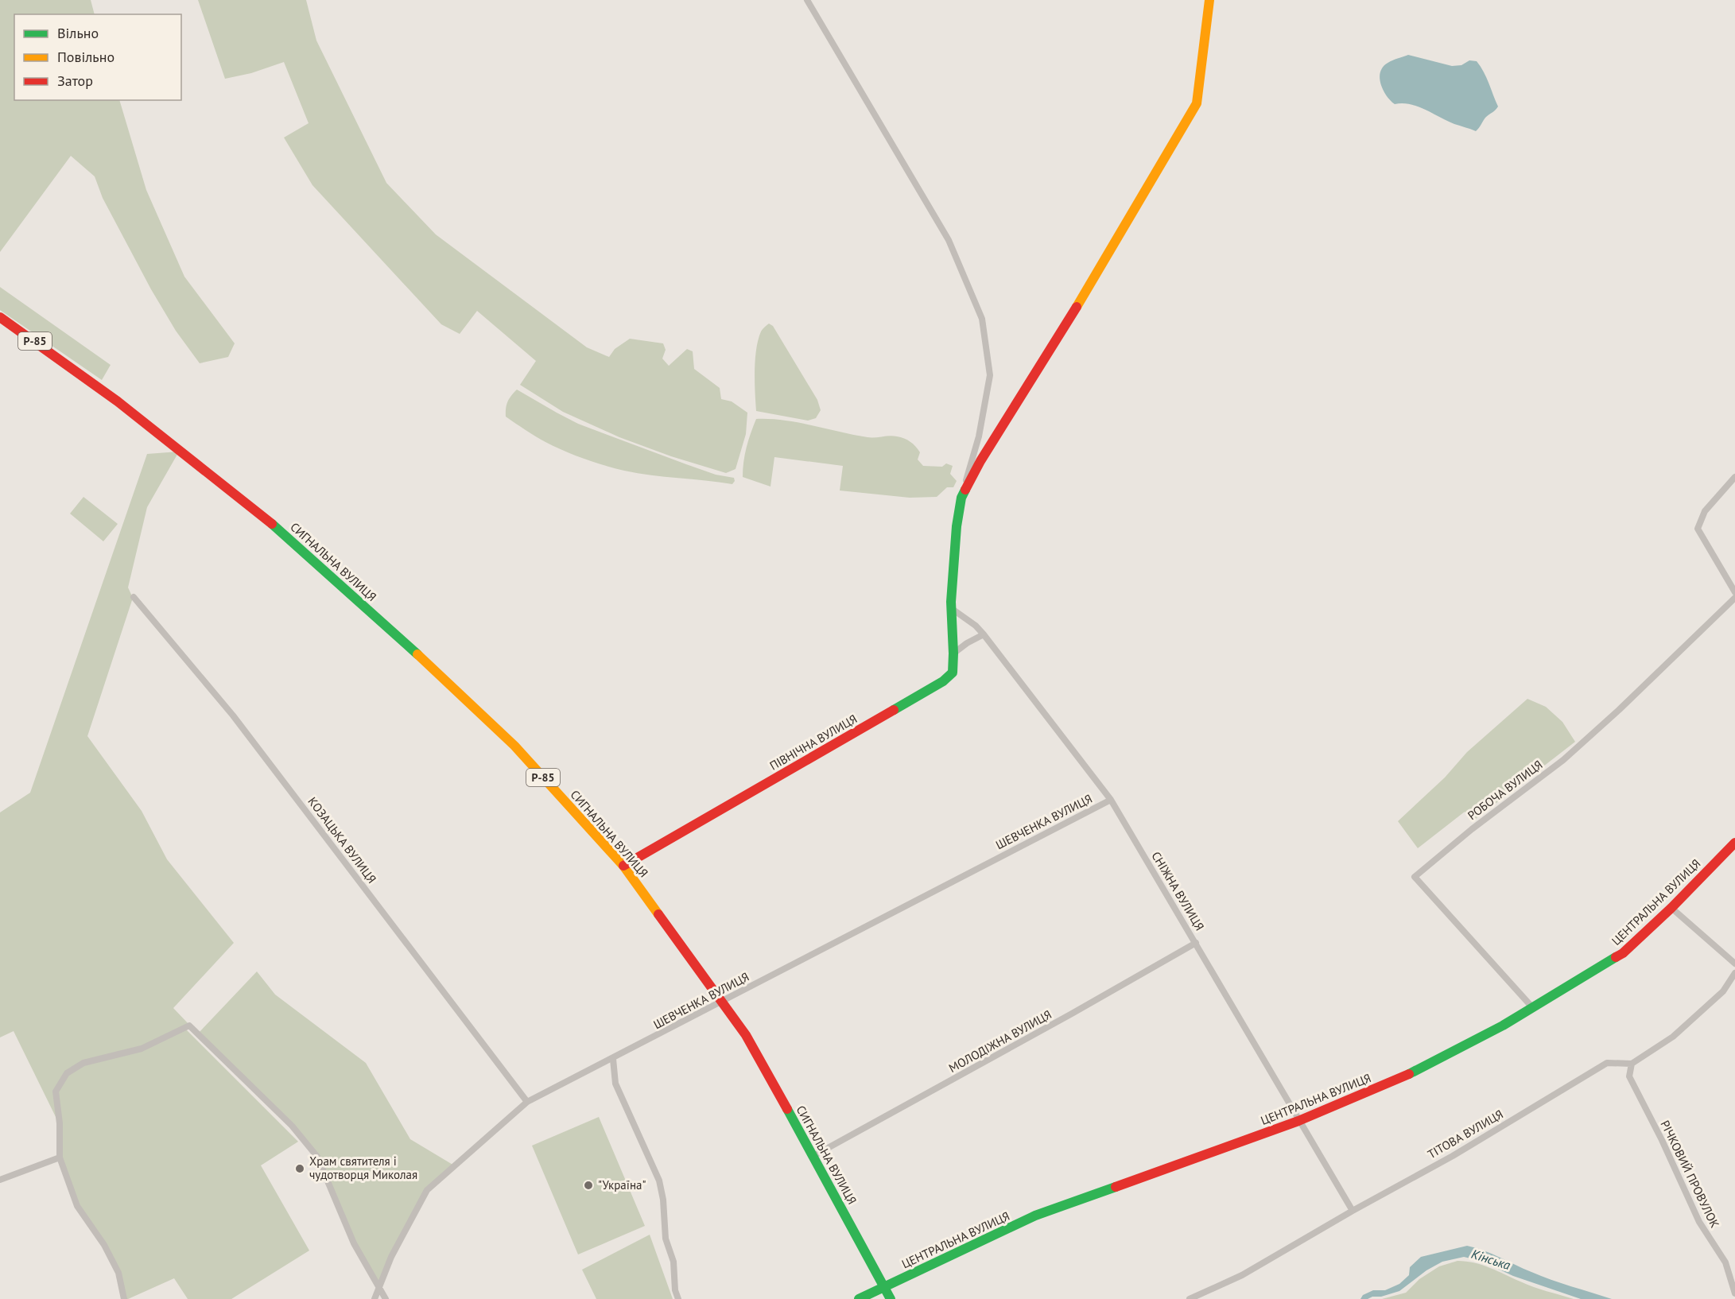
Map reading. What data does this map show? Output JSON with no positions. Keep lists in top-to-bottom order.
{
  "streets": {
    "street": [
      "Р-85",
      "СИГНАЛЬНА ВУЛИЦЯ",
      "ПІВНІЧНА ВУЛИЦЯ",
      "РОБОЧА ВУЛИЦЯ",
      "ШЕВЧЕНКА ВУЛИЦЯ",
      "КОЗАЦЬКА ВУЛИЦЯ",
      "СНІЖНА ВУЛИЦЯ",
      "ЦЕНТРАЛЬНА ВУЛИЦЯ",
      "МОЛОДІЖНА ВУЛИЦЯ",
      "ТІТОВА ВУЛИЦЯ",
      "РІЧКОВИЙ ПРОВУЛОК"
    ]
  },
  "crossings": [
    ["СИГНАЛЬНА ВУЛИЦЯ", "ПІВНІЧНА ВУЛИЦЯ"],
    ["СИГНАЛЬНА ВУЛИЦЯ", "ШЕВЧЕНКА ВУЛИЦЯ"],
    ["СИГНАЛЬНА ВУЛИЦЯ", "ЦЕНТРАЛЬНА ВУЛИЦЯ"],
    ["СИГНАЛЬНА ВУЛИЦЯ", "МОЛОДІЖНА ВУЛИЦЯ"],
    ["ПІВНІЧНА ВУЛИЦЯ", "СНІЖНА ВУЛИЦЯ"],
    ["РОБОЧА ВУЛИЦЯ", "ЦЕНТРАЛЬНА ВУЛИЦЯ"],
    ["ШЕВЧЕНКА ВУЛИЦЯ", "КОЗАЦЬКА ВУЛИЦЯ"],
    ["ШЕВЧЕНКА ВУЛИЦЯ", "СНІЖНА ВУЛИЦЯ"],
    ["СНІЖНА ВУЛИЦЯ", "ЦЕНТРАЛЬНА ВУЛИЦЯ"],
    ["СНІЖНА ВУЛИЦЯ", "МОЛОДІЖНА ВУЛИЦЯ"],
    ["СНІЖНА ВУЛИЦЯ", "ТІТОВА ВУЛИЦЯ"],
    ["ТІТОВА ВУЛИЦЯ", "РІЧКОВИЙ ПРОВУЛОК"]
  ],
  "water": ["Кінська"],
  "places": ["Храм святителя і чудотворця Миколая", "\"Україна\""],
  "legend": ["Вільно", "Повільно", "Затор"]
}
